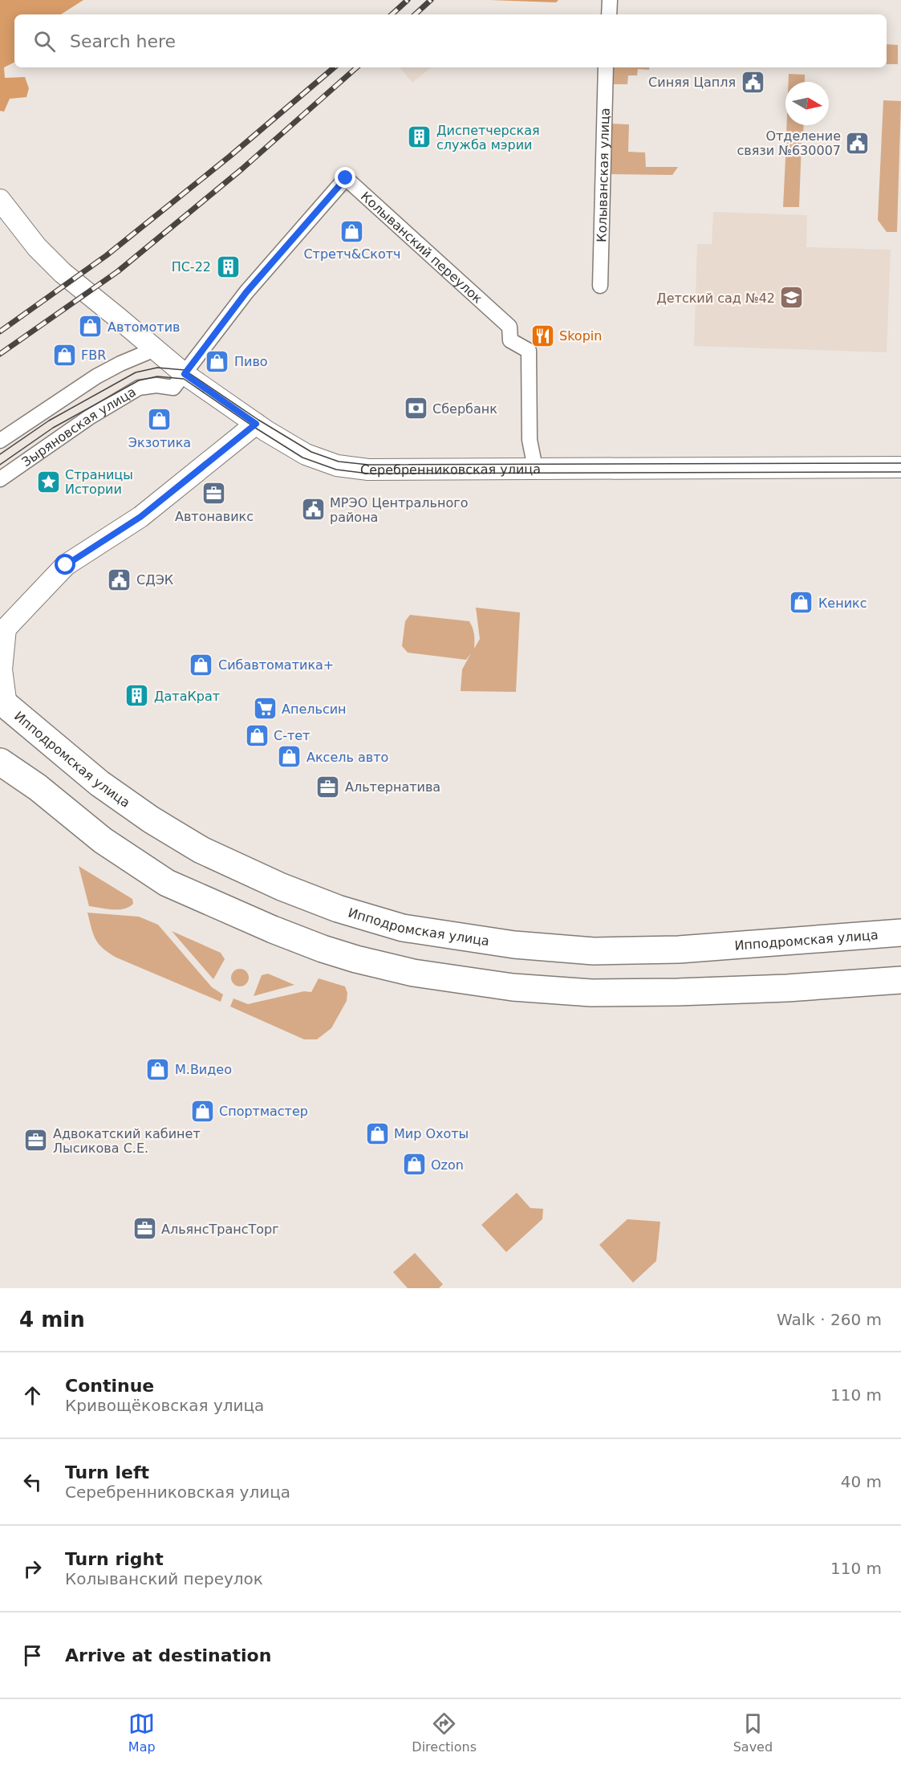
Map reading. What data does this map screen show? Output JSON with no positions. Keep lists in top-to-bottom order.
{
  "streets": {
    "highway": ["Ипподромская улица"],
    "street": [
      "Колыванская улица",
      "Колыванский переулок",
      "Зыряновская улица",
      "Серебренниковская улица"
    ]
  },
  "crossings": [
    ["Колыванский переулок", "Зыряновская улица"],
    ["Колыванский переулок", "Серебренниковская улица"],
    ["Зыряновская улица", "Серебренниковская улица"]
  ],
  "places": {
    "public building": [
      "Синяя Цапля",
      "Отделение связи №630007",
      "МРЭО Центрального района",
      "СДЭК"
    ],
    "building": ["Диспетчерская служба мэрии", "ПС-22", "ДатаКрат"],
    "shop": [
      "Стретч&Скотч",
      "Автомотив",
      "FBR",
      "Пиво",
      "Экзотика",
      "Кеникс",
      "Сибавтоматика+",
      "С-тет",
      "Аксель авто",
      "М.Видео",
      "Спортмастер",
      "Мир Охоты",
      "Ozon"
    ],
    "school or university": ["Детский сад №42"],
    "restaurant": ["Skopin"],
    "bank": ["Сбербанк"],
    "place": ["Страницы Истории"],
    "office": [
      "Автонавикс",
      "Альтернатива",
      "Адвокатский кабинет Лысикова С.Е.",
      "АльянсТрансТорг"
    ],
    "supermarket": ["Апельсин"]
  },
  "north": "right",
  "page": {
    "search": "Search here",
    "heading": ["4 min", "Walk · 260 m"],
    "list": [
      ["Continue", "Кривощёковская улица", "110 m"],
      ["Turn left", "Серебренниковская улица", "40 m"],
      ["Turn right", "Колыванский переулок", "110 m"],
      "Arrive at destination"
    ],
    "nav": ["Map", "Directions", "Saved"]
  }
}
